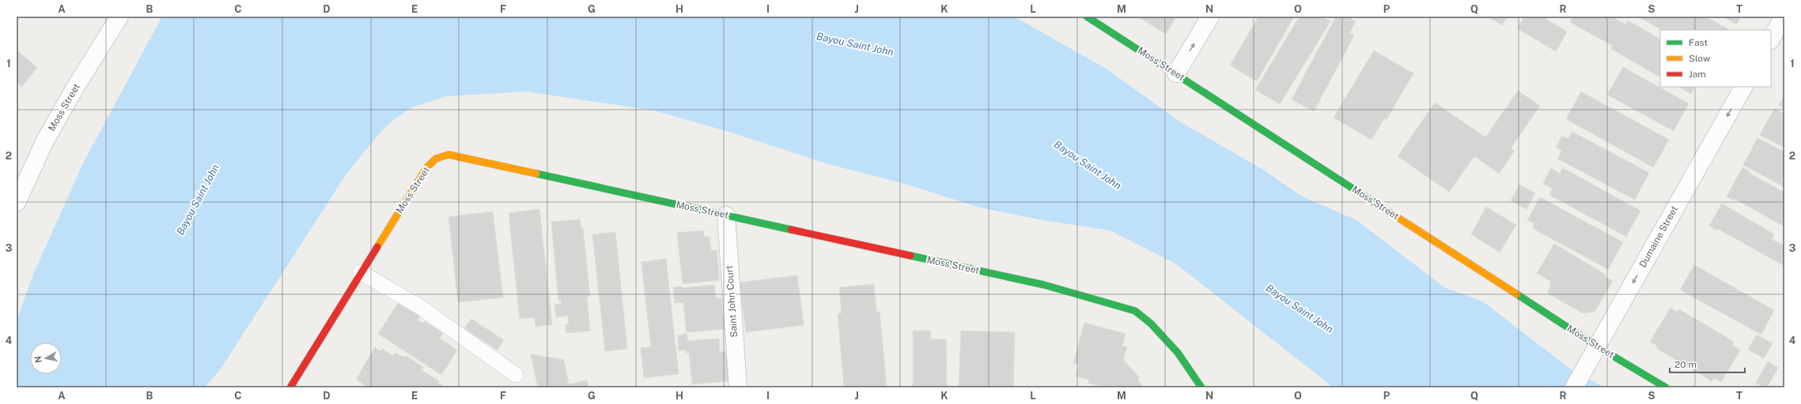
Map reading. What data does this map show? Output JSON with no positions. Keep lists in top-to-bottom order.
{
  "streets": {
    "street": ["Moss Street", "Dumaine Street", "Saint John Court"]
  },
  "crossings": [
    ["Moss Street", "Dumaine Street"],
    ["Moss Street", "Saint John Court"]
  ],
  "one_way": ["Dumaine Street"],
  "water": ["Bayou Saint John"],
  "legend": ["Fast", "Slow", "Jam"],
  "scale_bar": "20 m",
  "north": "left",
  "grid": {
    "columns": [
      "A",
      "B",
      "C",
      "D",
      "E",
      "F",
      "G",
      "H",
      "I",
      "J",
      "K",
      "L",
      "M",
      "N",
      "O",
      "P",
      "Q",
      "R",
      "S",
      "T"
    ],
    "rows": [
      "1",
      "2",
      "3",
      "4"
    ]
  }
}
